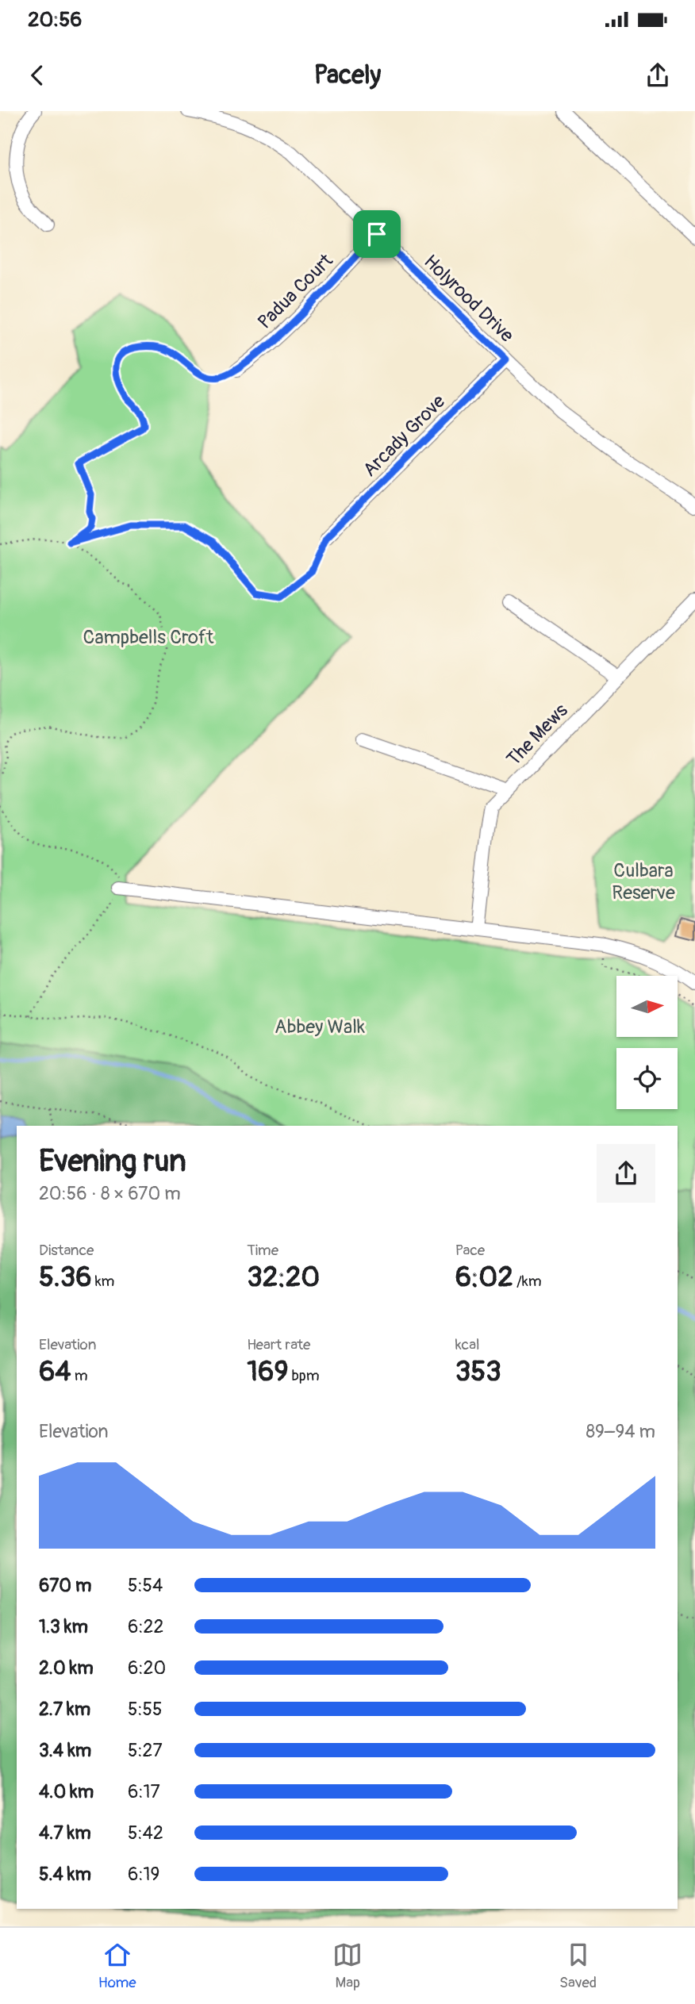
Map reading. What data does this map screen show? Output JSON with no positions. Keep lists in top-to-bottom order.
{
  "streets": {
    "street": [
      "Padua Court",
      "Holyrood Drive",
      "Arcady Grove",
      "The Mews"
    ]
  },
  "crossings": [
    ["Padua Court", "Holyrood Drive"],
    ["Holyrood Drive", "Arcady Grove"]
  ],
  "parks": ["Campbells Croft", "Culbara Reserve", "Abbey Walk"],
  "north": "right",
  "page": {
    "status": "20:56",
    "header": "Pacely",
    "heading": ["Evening run", "20:56 · 8 × 670 m"],
    "stats": [
      ["Distance", "5.36 km"],
      ["Time", "32:20"],
      ["Pace", "6:02 /km"],
      ["Elevation", "64 m"],
      ["Heart rate", "169 bpm"],
      ["kcal", "353"]
    ],
    "chart": ["Elevation", "89–94 m"],
    "list": [
      {
        "name": "670 m",
        "note": "5:54"
      },
      {
        "name": "1.3 km",
        "note": "6:22"
      },
      {
        "name": "2.0 km",
        "note": "6:20"
      },
      {
        "name": "2.7 km",
        "note": "5:55"
      },
      {
        "name": "3.4 km",
        "note": "5:27"
      },
      {
        "name": "4.0 km",
        "note": "6:17"
      },
      {
        "name": "4.7 km",
        "note": "5:42"
      },
      {
        "name": "5.4 km",
        "note": "6:19"
      }
    ],
    "tabs": ["Home", "Map", "Saved"]
  }
}
